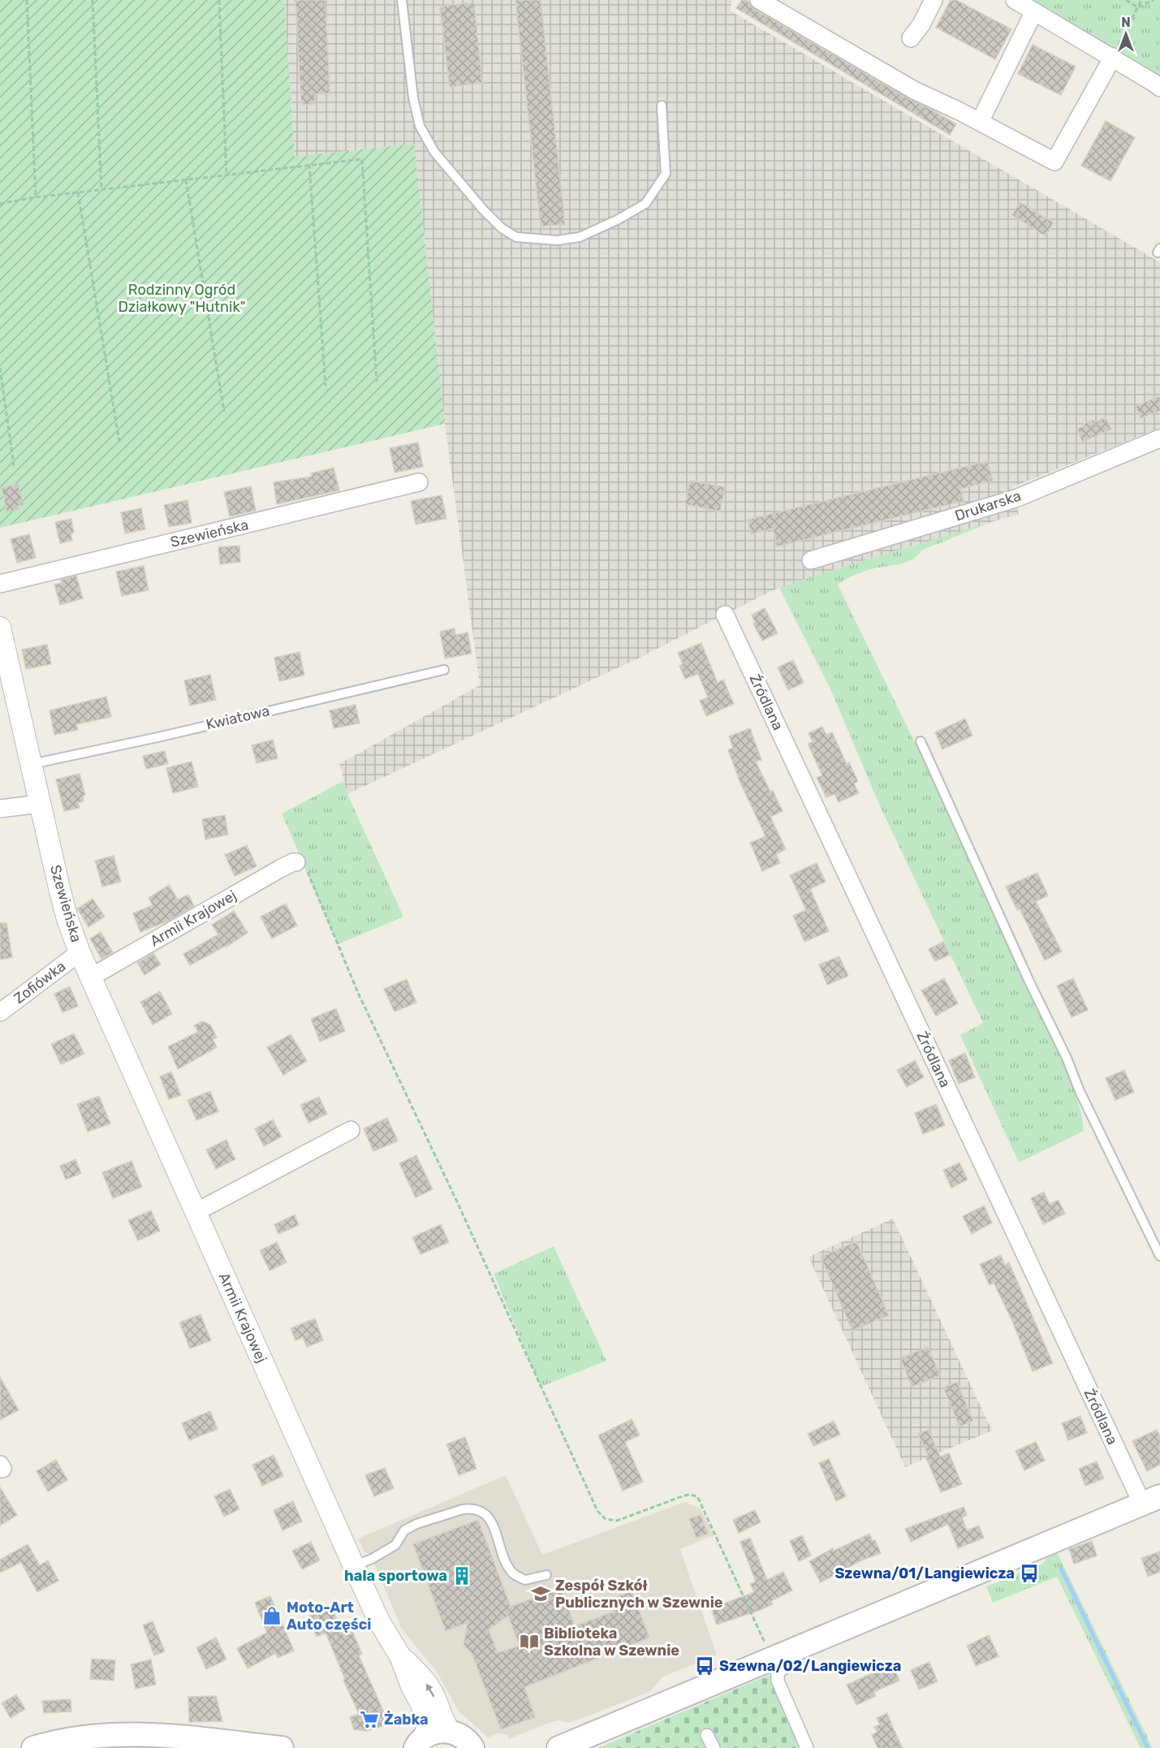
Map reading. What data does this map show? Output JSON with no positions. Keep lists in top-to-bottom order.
{
  "streets": {
    "street": [
      "Drukarska",
      "Szewieńska",
      "Źródlana",
      "Armii Krajowej",
      "Zofiówka"
    ],
    "lane": ["Kwiatowa"]
  },
  "crossings": [
    ["Szewieńska", "Kwiatowa"],
    ["Szewieńska", "Armii Krajowej"],
    ["Szewieńska", "Zofiówka"],
    ["Armii Krajowej", "Zofiówka"]
  ],
  "parks": ["Rodzinny Ogród Działkowy \"Hutnik\""],
  "places": {
    "bus stop": ["Szewna/01/Langiewicza", "Szewna/02/Langiewicza"],
    "building": ["hala sportowa"],
    "school or university": ["Zespół Szkół Publicznych w Szewnie"],
    "shop": ["Moto-Art Auto części"],
    "library": ["Biblioteka Szkolna w Szewnie"],
    "supermarket": ["Żabka"]
  },
  "north": "top"
}
